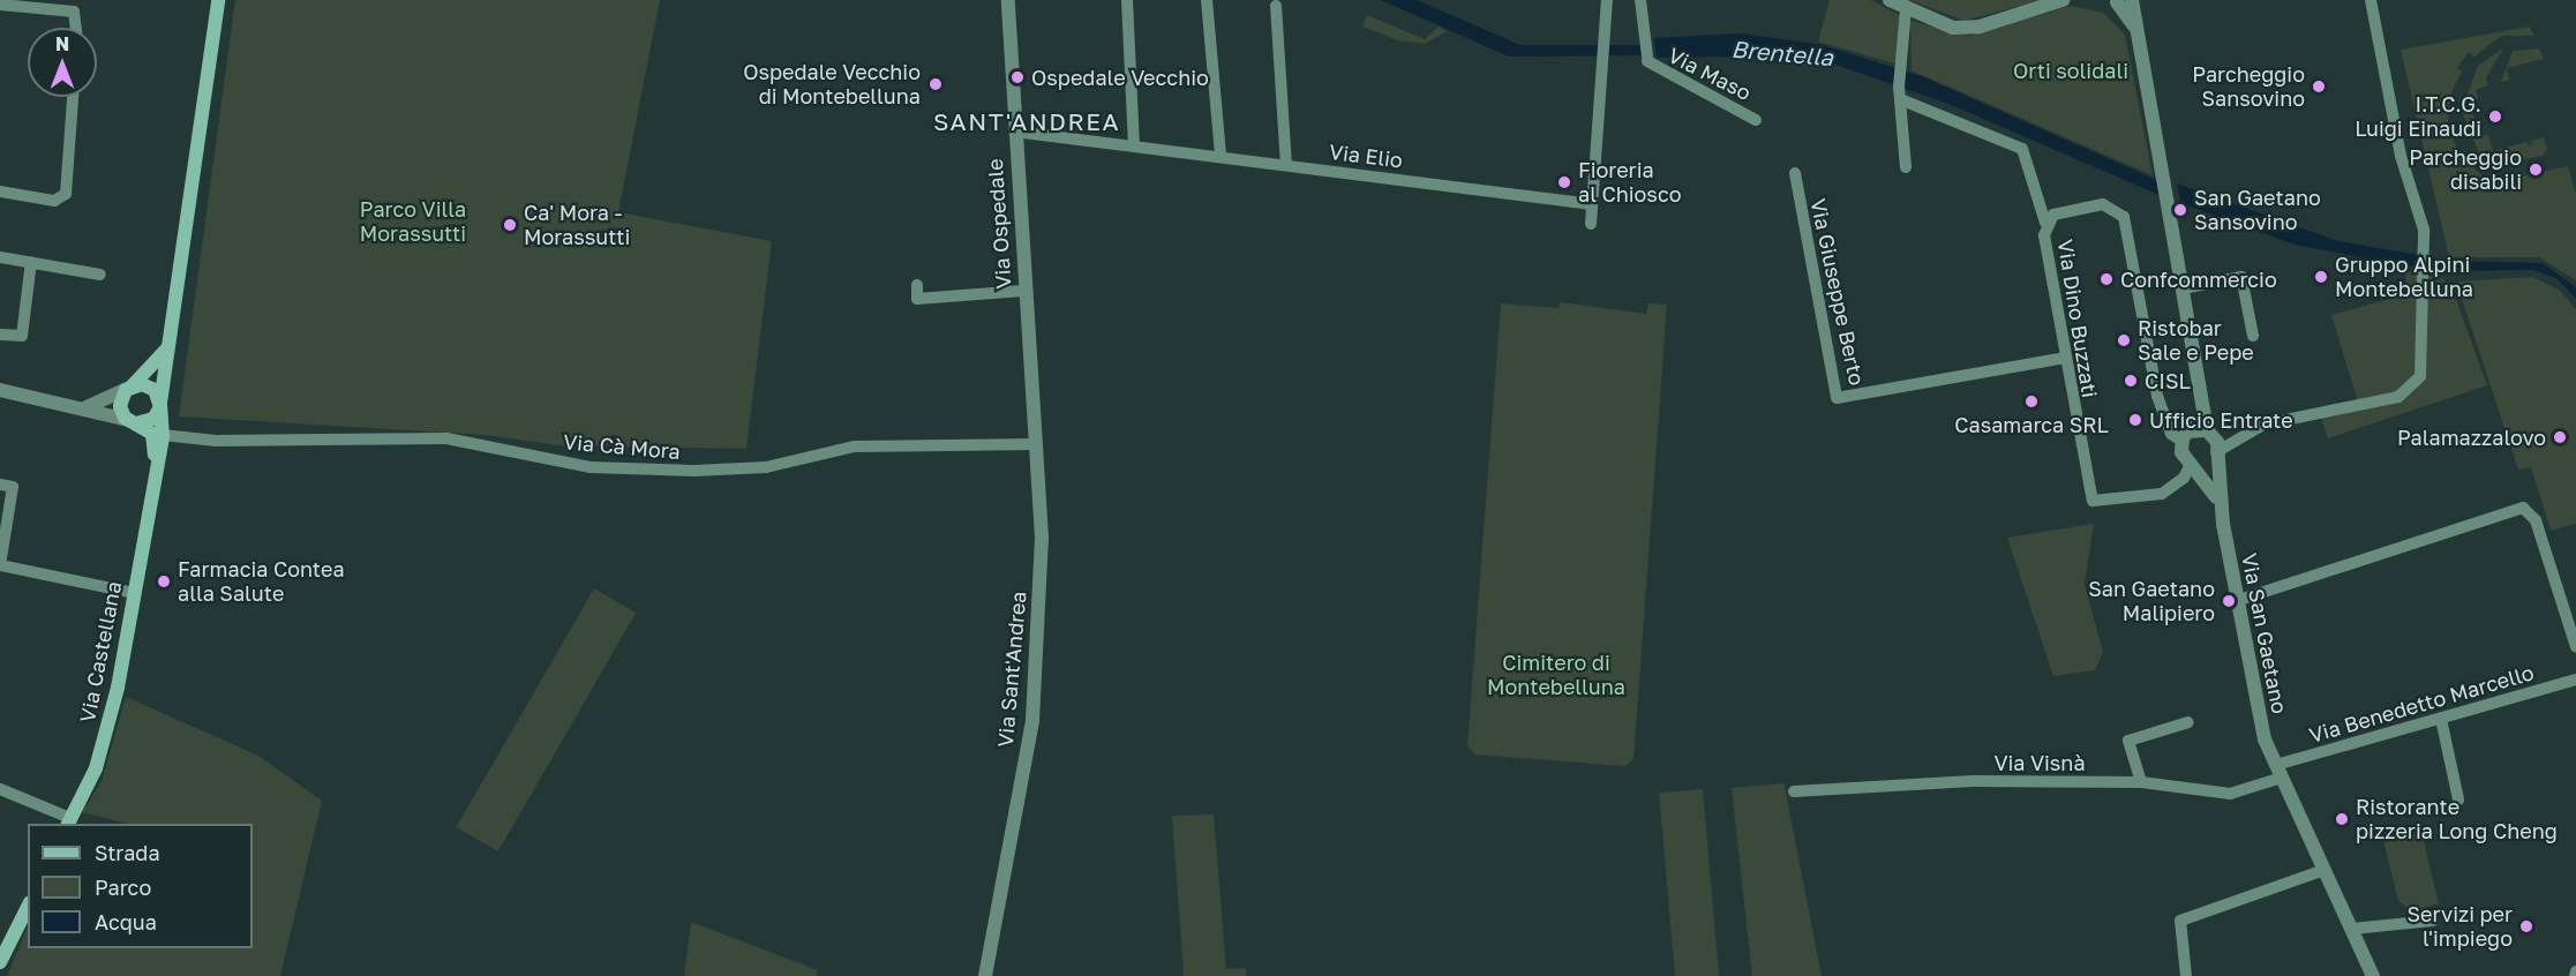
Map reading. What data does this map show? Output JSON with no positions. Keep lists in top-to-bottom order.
{
  "streets": {
    "main road": ["Via Castellana"],
    "street": [
      "Via Maso",
      "Via Elio",
      "Via Ospedale",
      "Via Giuseppe Berto",
      "Via Dino Buzzati",
      "Via Cà Mora",
      "Via San Gaetano",
      "Via Sant'Andrea",
      "Via Benedetto Marcello",
      "Via Visnà"
    ]
  },
  "crossings": [
    ["Via Elio", "Via Ospedale"],
    ["Via Ospedale", "Via Cà Mora"],
    ["Via Ospedale", "Via Sant'Andrea"],
    ["Via Giuseppe Berto", "Via Dino Buzzati"],
    ["Via Dino Buzzati", "Via San Gaetano"],
    ["Via Cà Mora", "Via Castellana"],
    ["Via Cà Mora", "Via Sant'Andrea"],
    ["Via San Gaetano", "Via Benedetto Marcello"],
    ["Via San Gaetano", "Via Visnà"],
    ["Via Benedetto Marcello", "Via Visnà"]
  ],
  "districts": ["SANT'ANDREA"],
  "water": ["Brentella"],
  "parks": ["Orti solidali", "Parco Villa Morassutti", "Cimitero di Montebelluna"],
  "places": [
    "Ospedale Vecchio",
    "Ospedale Vecchio di Montebelluna",
    "Parcheggio Sansovino",
    "I.T.C.G. Luigi Einaudi",
    "Parcheggio disabili",
    "Fioreria al Chiosco",
    "San Gaetano Sansovino",
    "Ca' Mora - Morassutti",
    "Gruppo Alpini Montebelluna",
    "Confcommercio",
    "Ristobar Sale e Pepe",
    "CISL",
    "Casamarca SRL",
    "Ufficio Entrate",
    "Palamazzalovo",
    "Farmacia Contea alla Salute",
    "San Gaetano Malipiero",
    "Ristorante pizzeria Long Cheng",
    "Servizi per l'impiego"
  ],
  "legend": ["Strada", "Parco", "Acqua"],
  "north": "top"
}
